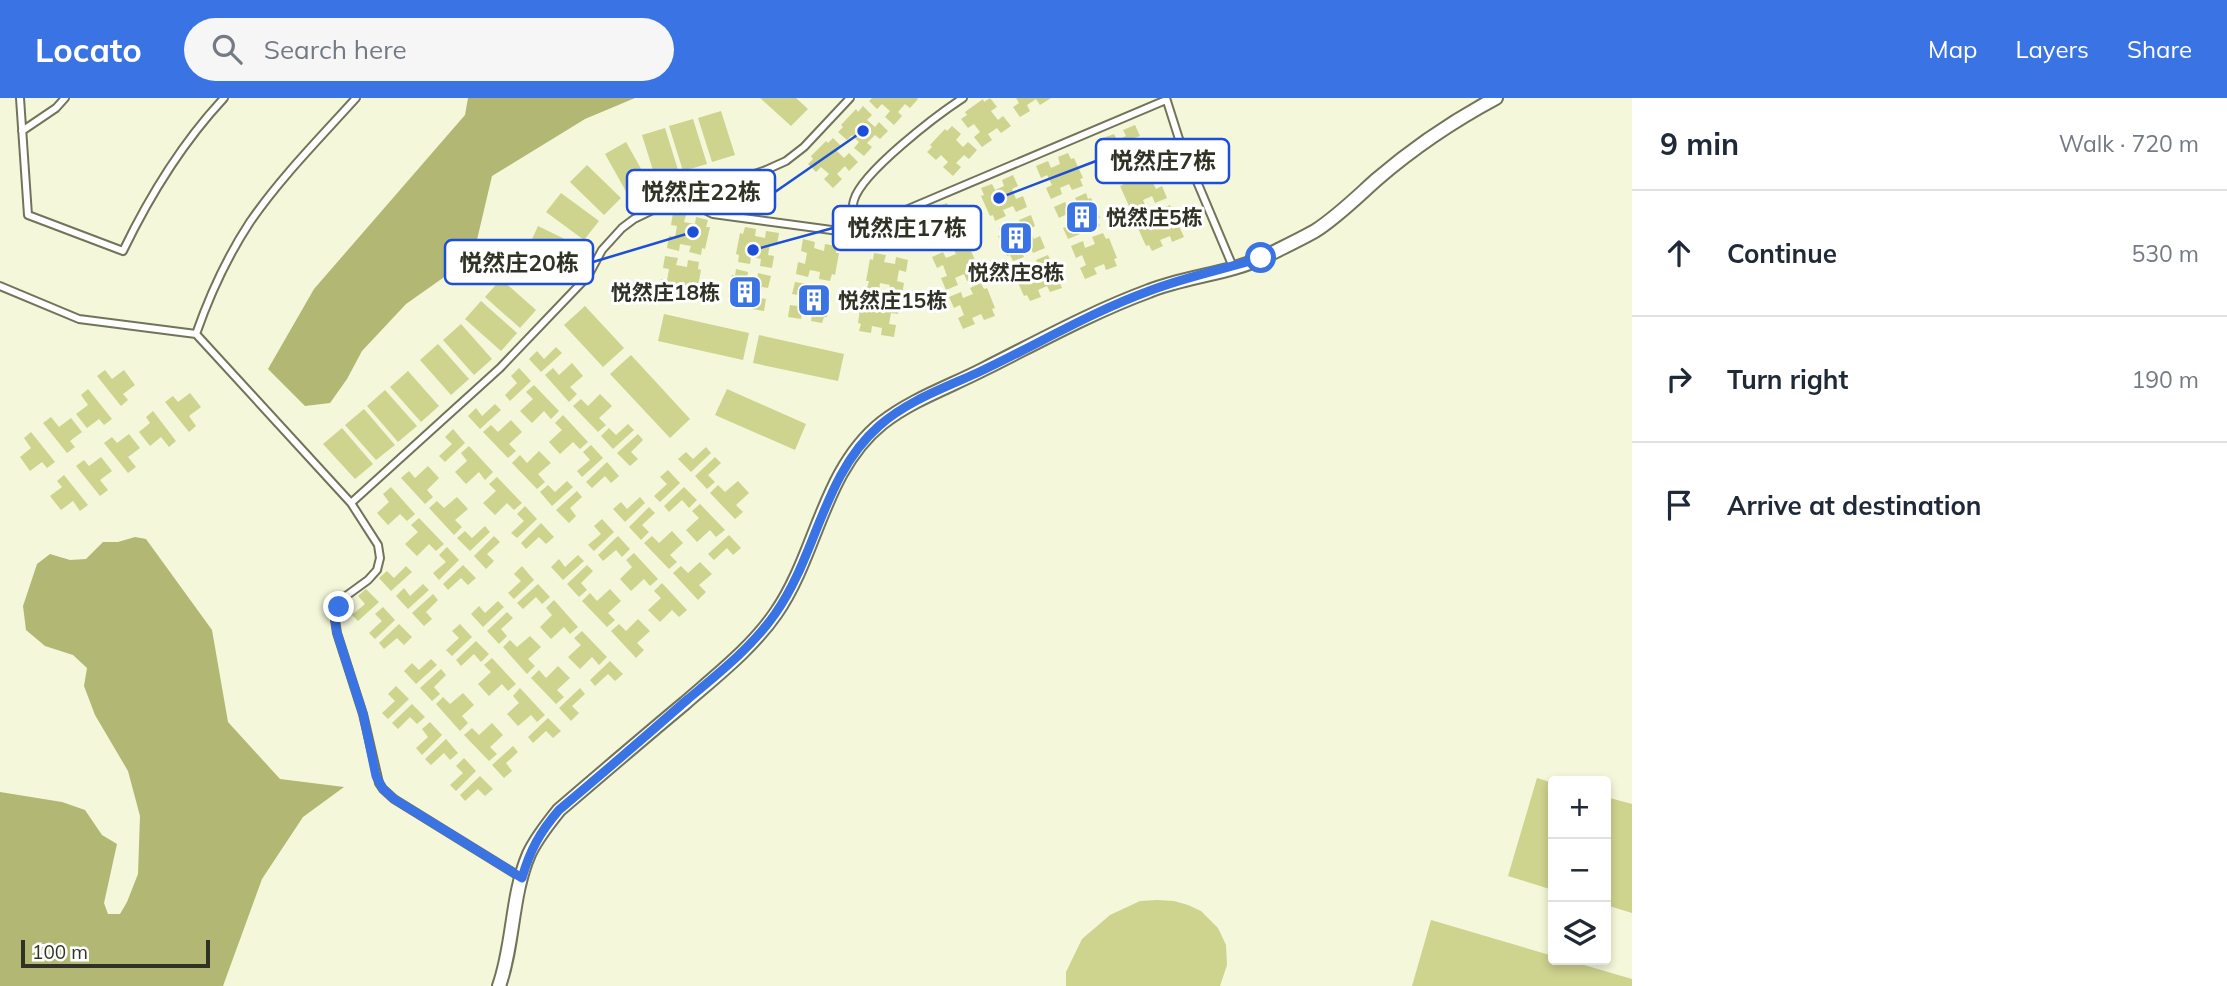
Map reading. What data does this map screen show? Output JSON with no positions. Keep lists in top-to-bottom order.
{
  "places": {
    "other": [
      "悦然庄22栋",
      "悦然庄7栋",
      "悦然庄20栋",
      "悦然庄17栋"
    ],
    "building": [
      "悦然庄5栋",
      "悦然庄8栋",
      "悦然庄18栋",
      "悦然庄15栋"
    ]
  },
  "scale_bar": "100 m",
  "page": {
    "header": "Locato",
    "search": "Search here",
    "nav": ["Map", "Layers", "Share"],
    "heading": ["9 min", "Walk · 720 m"],
    "list": [
      ["Continue", "530 m"],
      ["Turn right", "190 m"],
      "Arrive at destination"
    ],
    "map_buttons": ["+", "−"],
    "scale": "100 m"
  }
}
